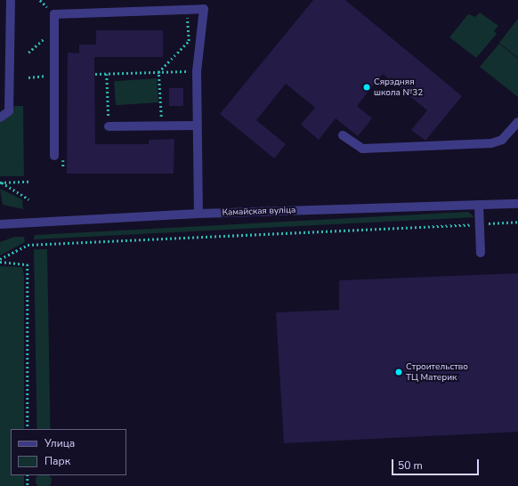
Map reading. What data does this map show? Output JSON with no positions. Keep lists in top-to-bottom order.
{
  "streets": {
    "street": ["Камайская вуліца"]
  },
  "places": ["Сярэдняя школа №32", "Строительство ТЦ Материк"],
  "legend": ["Улица", "Парк"],
  "scale_bar": "50 m"
}
